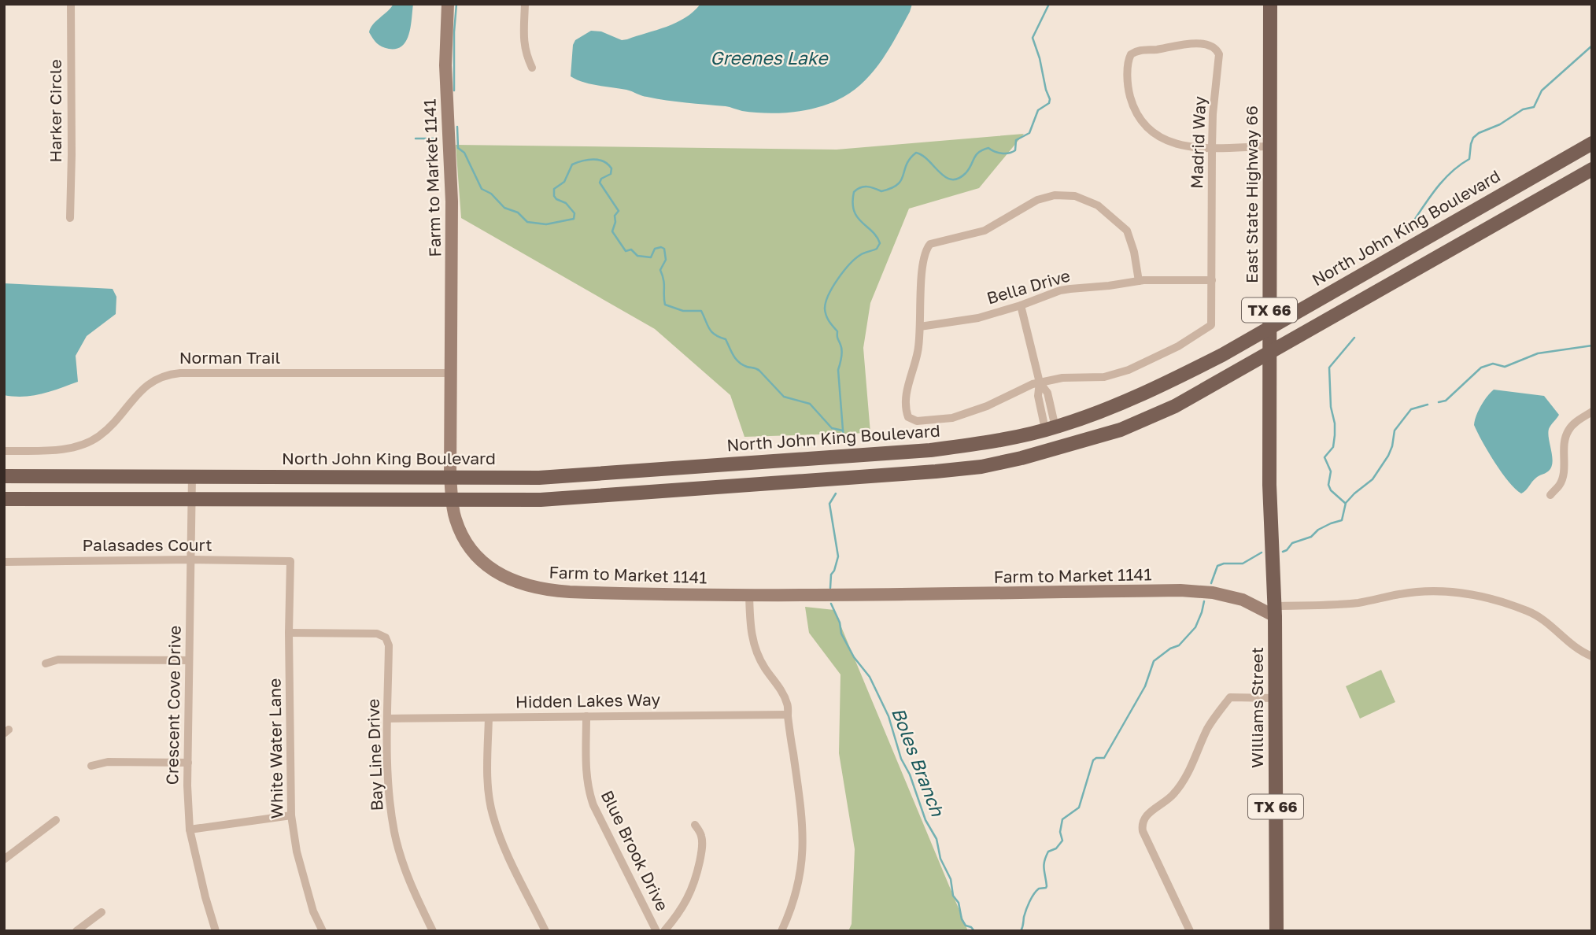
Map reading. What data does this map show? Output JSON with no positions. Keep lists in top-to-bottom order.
{
  "streets": {
    "main road": [
      "East State Highway 66",
      "North John King Boulevard",
      "TX 66",
      "Williams Street"
    ],
    "street": [
      "Harker Circle",
      "Madrid Way",
      "Farm to Market 1141",
      "Bella Drive",
      "Norman Trail",
      "Palasades Court",
      "Hidden Lakes Way",
      "Crescent Cove Drive",
      "White Water Lane",
      "Bay Line Drive",
      "Blue Brook Drive"
    ]
  },
  "crossings": [
    ["Madrid Way", "Bella Drive"],
    ["Farm to Market 1141", "East State Highway 66"],
    ["Farm to Market 1141", "North John King Boulevard"],
    ["Farm to Market 1141", "Norman Trail"],
    ["Farm to Market 1141", "Williams Street"],
    ["East State Highway 66", "North John King Boulevard"],
    ["East State Highway 66", "Williams Street"],
    ["North John King Boulevard", "Crescent Cove Drive"],
    ["Palasades Court", "Crescent Cove Drive"],
    ["Palasades Court", "White Water Lane"],
    ["Hidden Lakes Way", "Bay Line Drive"],
    ["Hidden Lakes Way", "Blue Brook Drive"],
    ["White Water Lane", "Bay Line Drive"]
  ],
  "water": ["Greenes Lake", "Boles Branch"]
}
